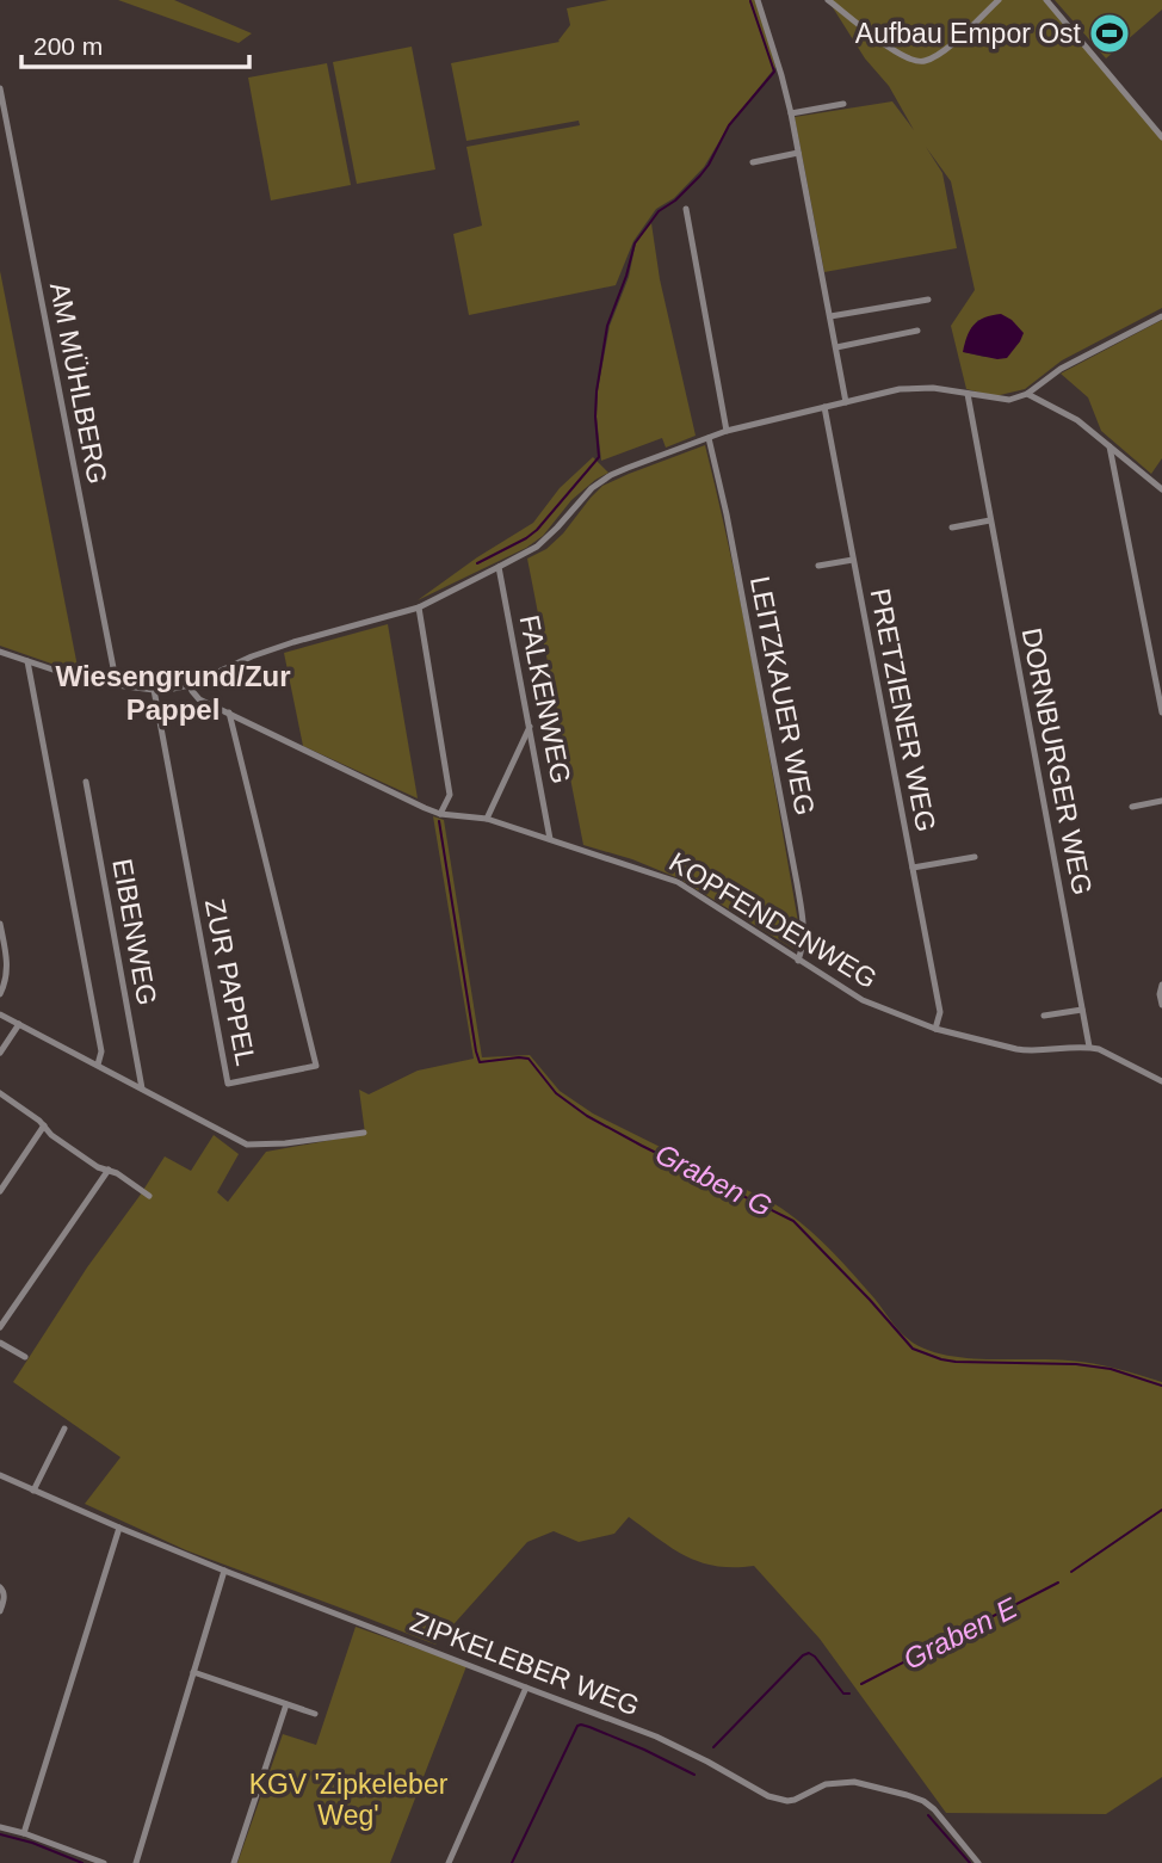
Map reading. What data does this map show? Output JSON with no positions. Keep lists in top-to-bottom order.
{
  "streets": {
    "street": [
      "AM MÜHLBERG",
      "LEITZKAUER WEG",
      "FALKENWEG",
      "PRETZIENER WEG",
      "DORNBURGER WEG",
      "KOPFENDENWEG",
      "EIBENWEG",
      "ZUR PAPPEL",
      "ZIPKELEBER WEG"
    ]
  },
  "crossings": [
    ["LEITZKAUER WEG", "KOPFENDENWEG"],
    ["FALKENWEG", "KOPFENDENWEG"],
    ["PRETZIENER WEG", "KOPFENDENWEG"],
    ["DORNBURGER WEG", "KOPFENDENWEG"],
    ["KOPFENDENWEG", "ZUR PAPPEL"]
  ],
  "districts": ["Wiesengrund/Zur Pappel"],
  "water": ["Graben G", "Graben E"],
  "parks": ["KGV 'Zipkeleber Weg'"],
  "places": {
    "sports": ["Aufbau Empor Ost"]
  },
  "scale_bar": "200 m"
}
